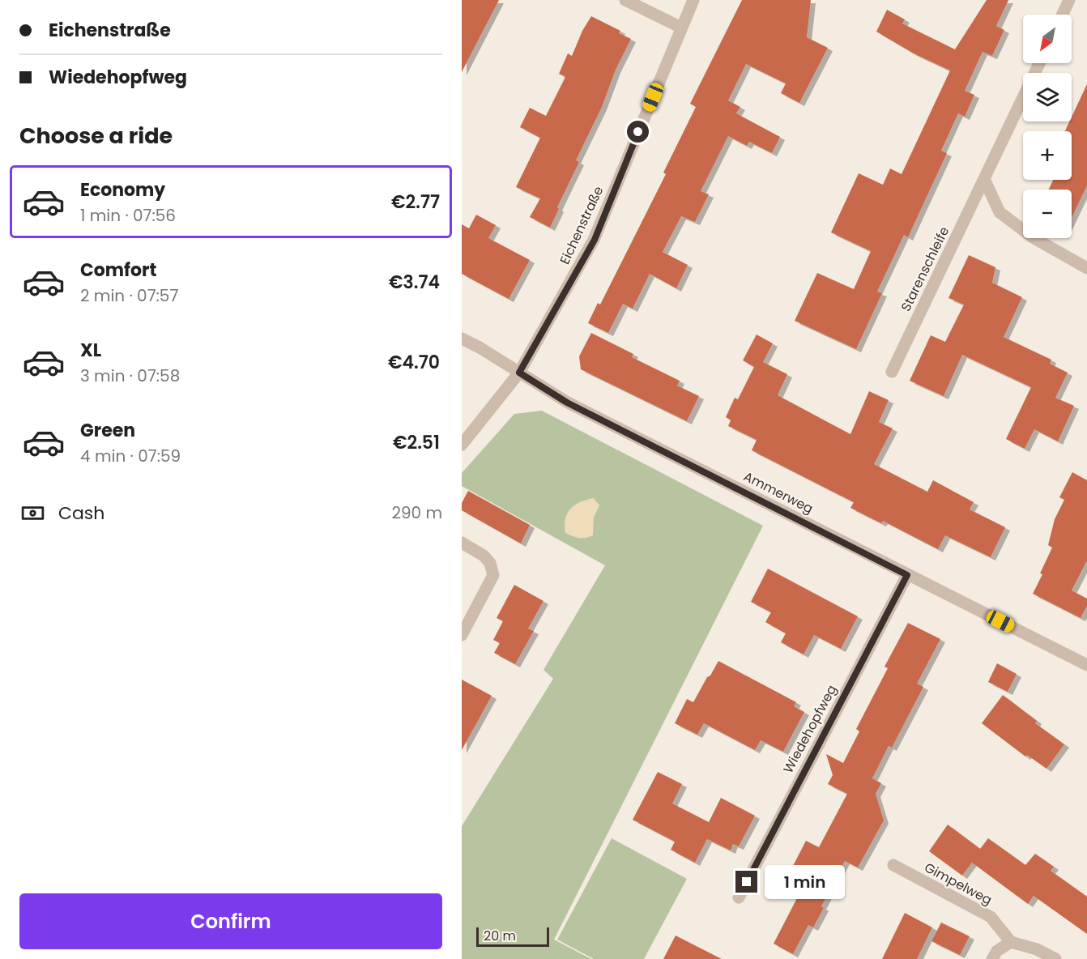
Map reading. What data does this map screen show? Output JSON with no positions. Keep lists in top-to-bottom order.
{
  "streets": {
    "street": [
      "Eichenstraße",
      "Starenschleife",
      "Ammerweg",
      "Wiedehopfweg",
      "Gimpelweg"
    ]
  },
  "crossings": [
    ["Eichenstraße", "Ammerweg"],
    ["Ammerweg", "Wiedehopfweg"]
  ],
  "scale_bar": "20 m",
  "north": "bottom left",
  "page": {
    "banner": ["Eichenstraße", "Wiedehopfweg"],
    "map_buttons": ["+", "−"],
    "heading": "Choose a ride",
    "list": [
      {
        "name": "Economy",
        "note": "1 min · 07:56",
        "value": "€2.77"
      },
      {
        "name": "Comfort",
        "note": "2 min · 07:57",
        "value": "€3.74"
      },
      {
        "name": "XL",
        "note": "3 min · 07:58",
        "value": "€4.70"
      },
      {
        "name": "Green",
        "note": "4 min · 07:59",
        "value": "€2.51"
      }
    ],
    "pay": ["Cash", "290 m"],
    "bubble": "1 min",
    "buttons": "Confirm",
    "scale": "20 m"
  }
}
